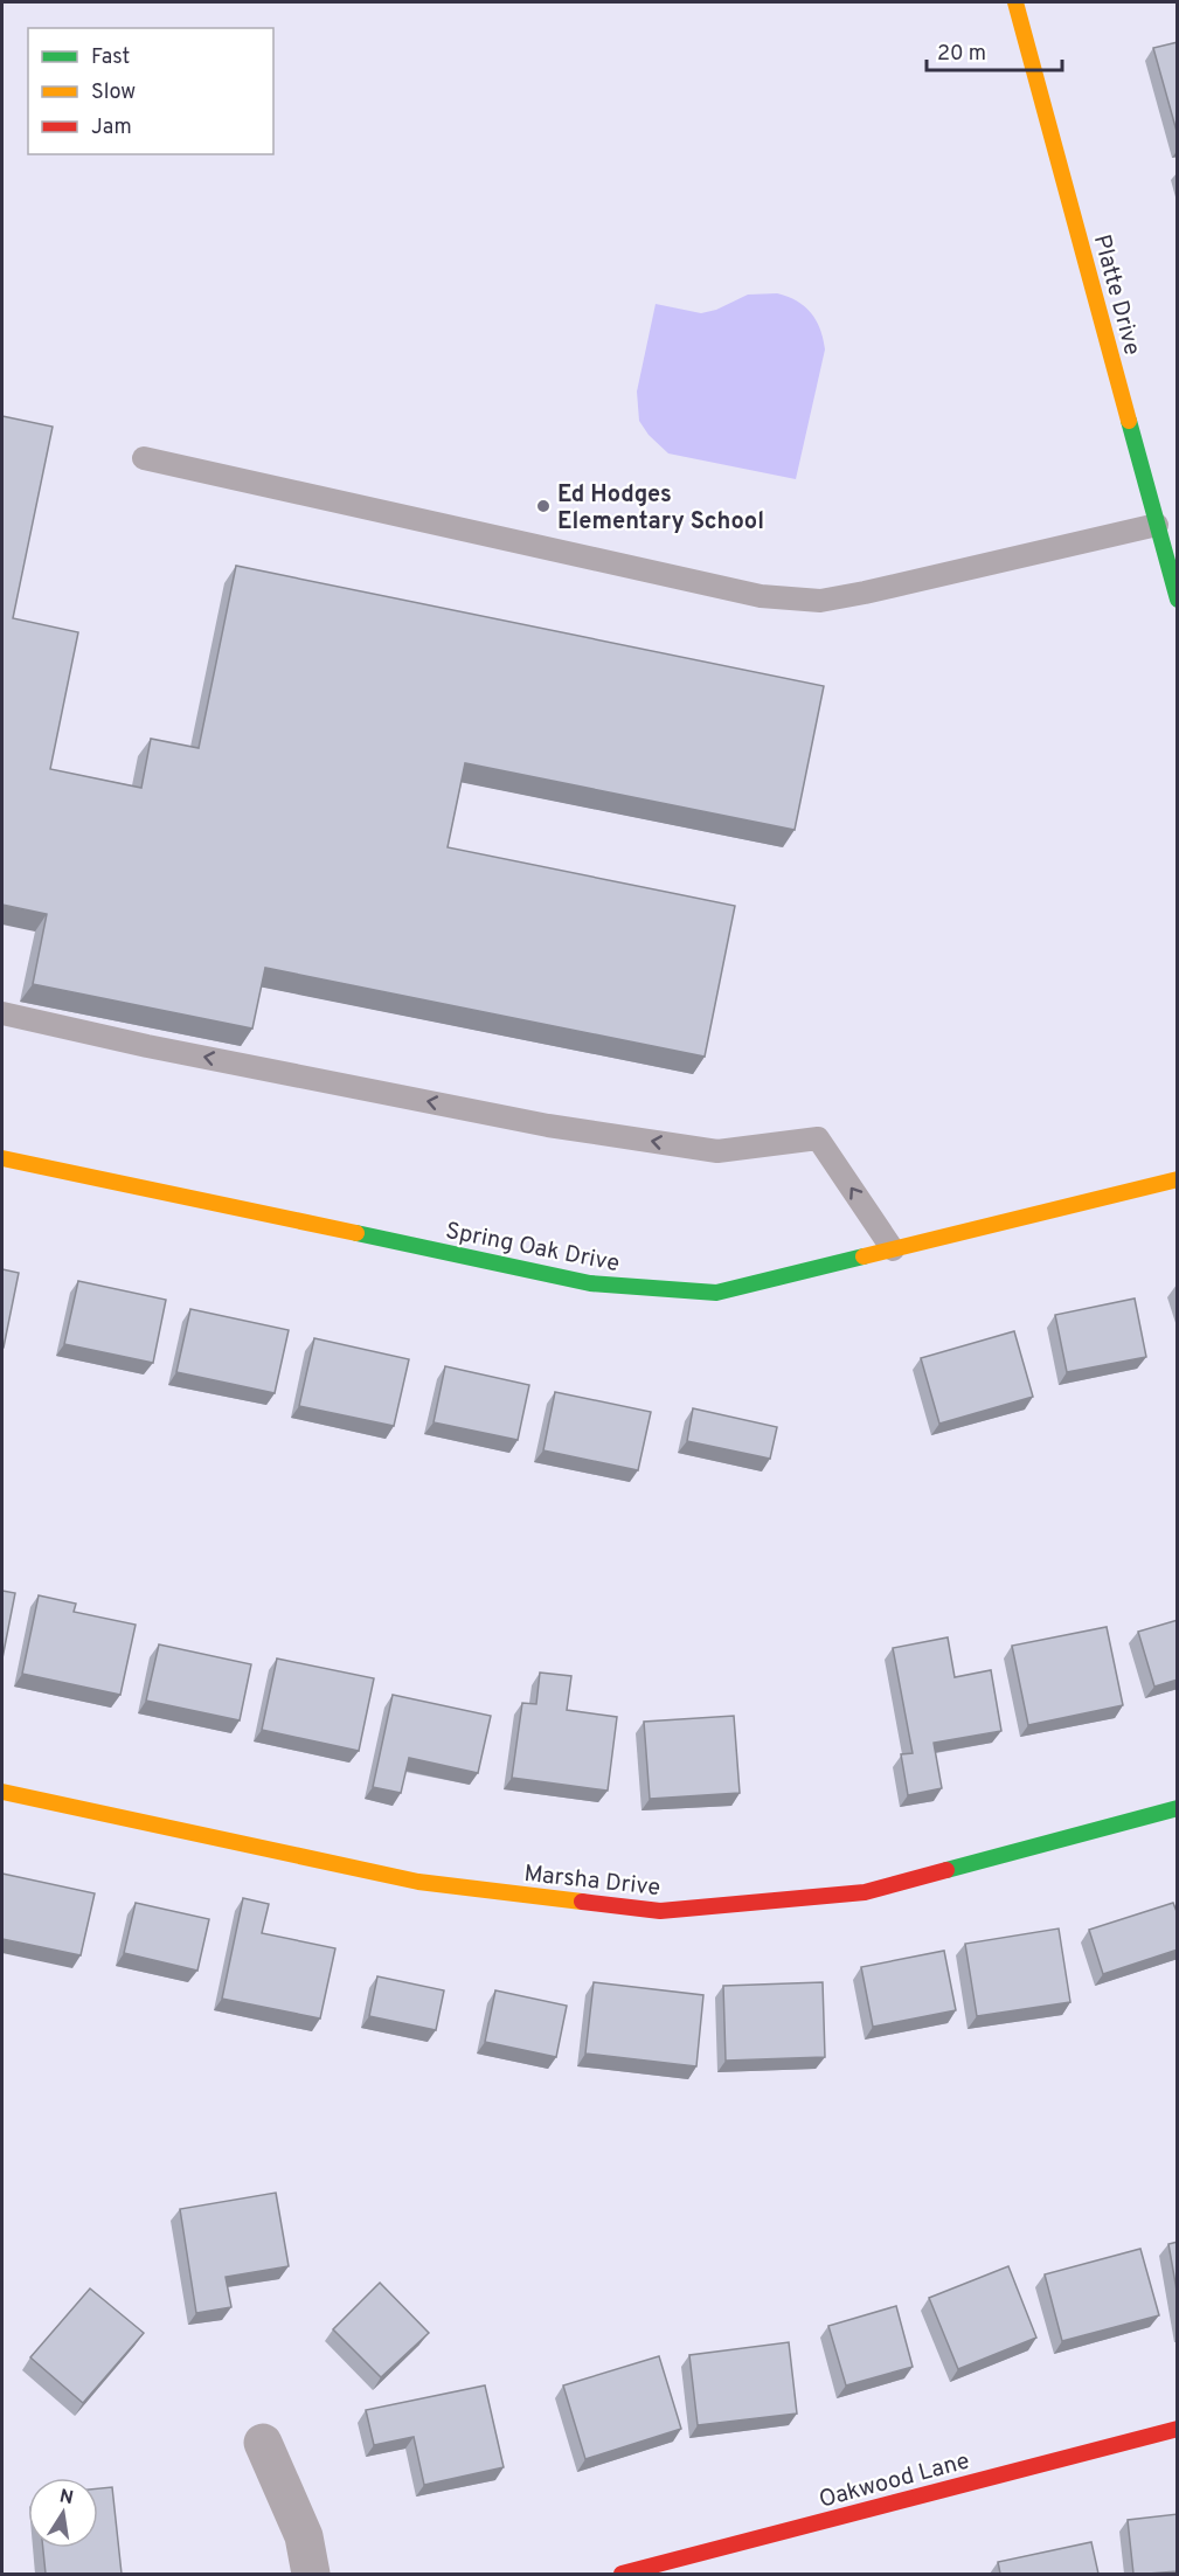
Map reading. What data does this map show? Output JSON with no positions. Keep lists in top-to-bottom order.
{
  "streets": {
    "street": [
      "Platte Drive",
      "Spring Oak Drive",
      "Marsha Drive",
      "Oakwood Lane"
    ]
  },
  "places": ["Ed Hodges Elementary School"],
  "legend": ["Fast", "Slow", "Jam"],
  "scale_bar": "20 m",
  "north": "top"
}
